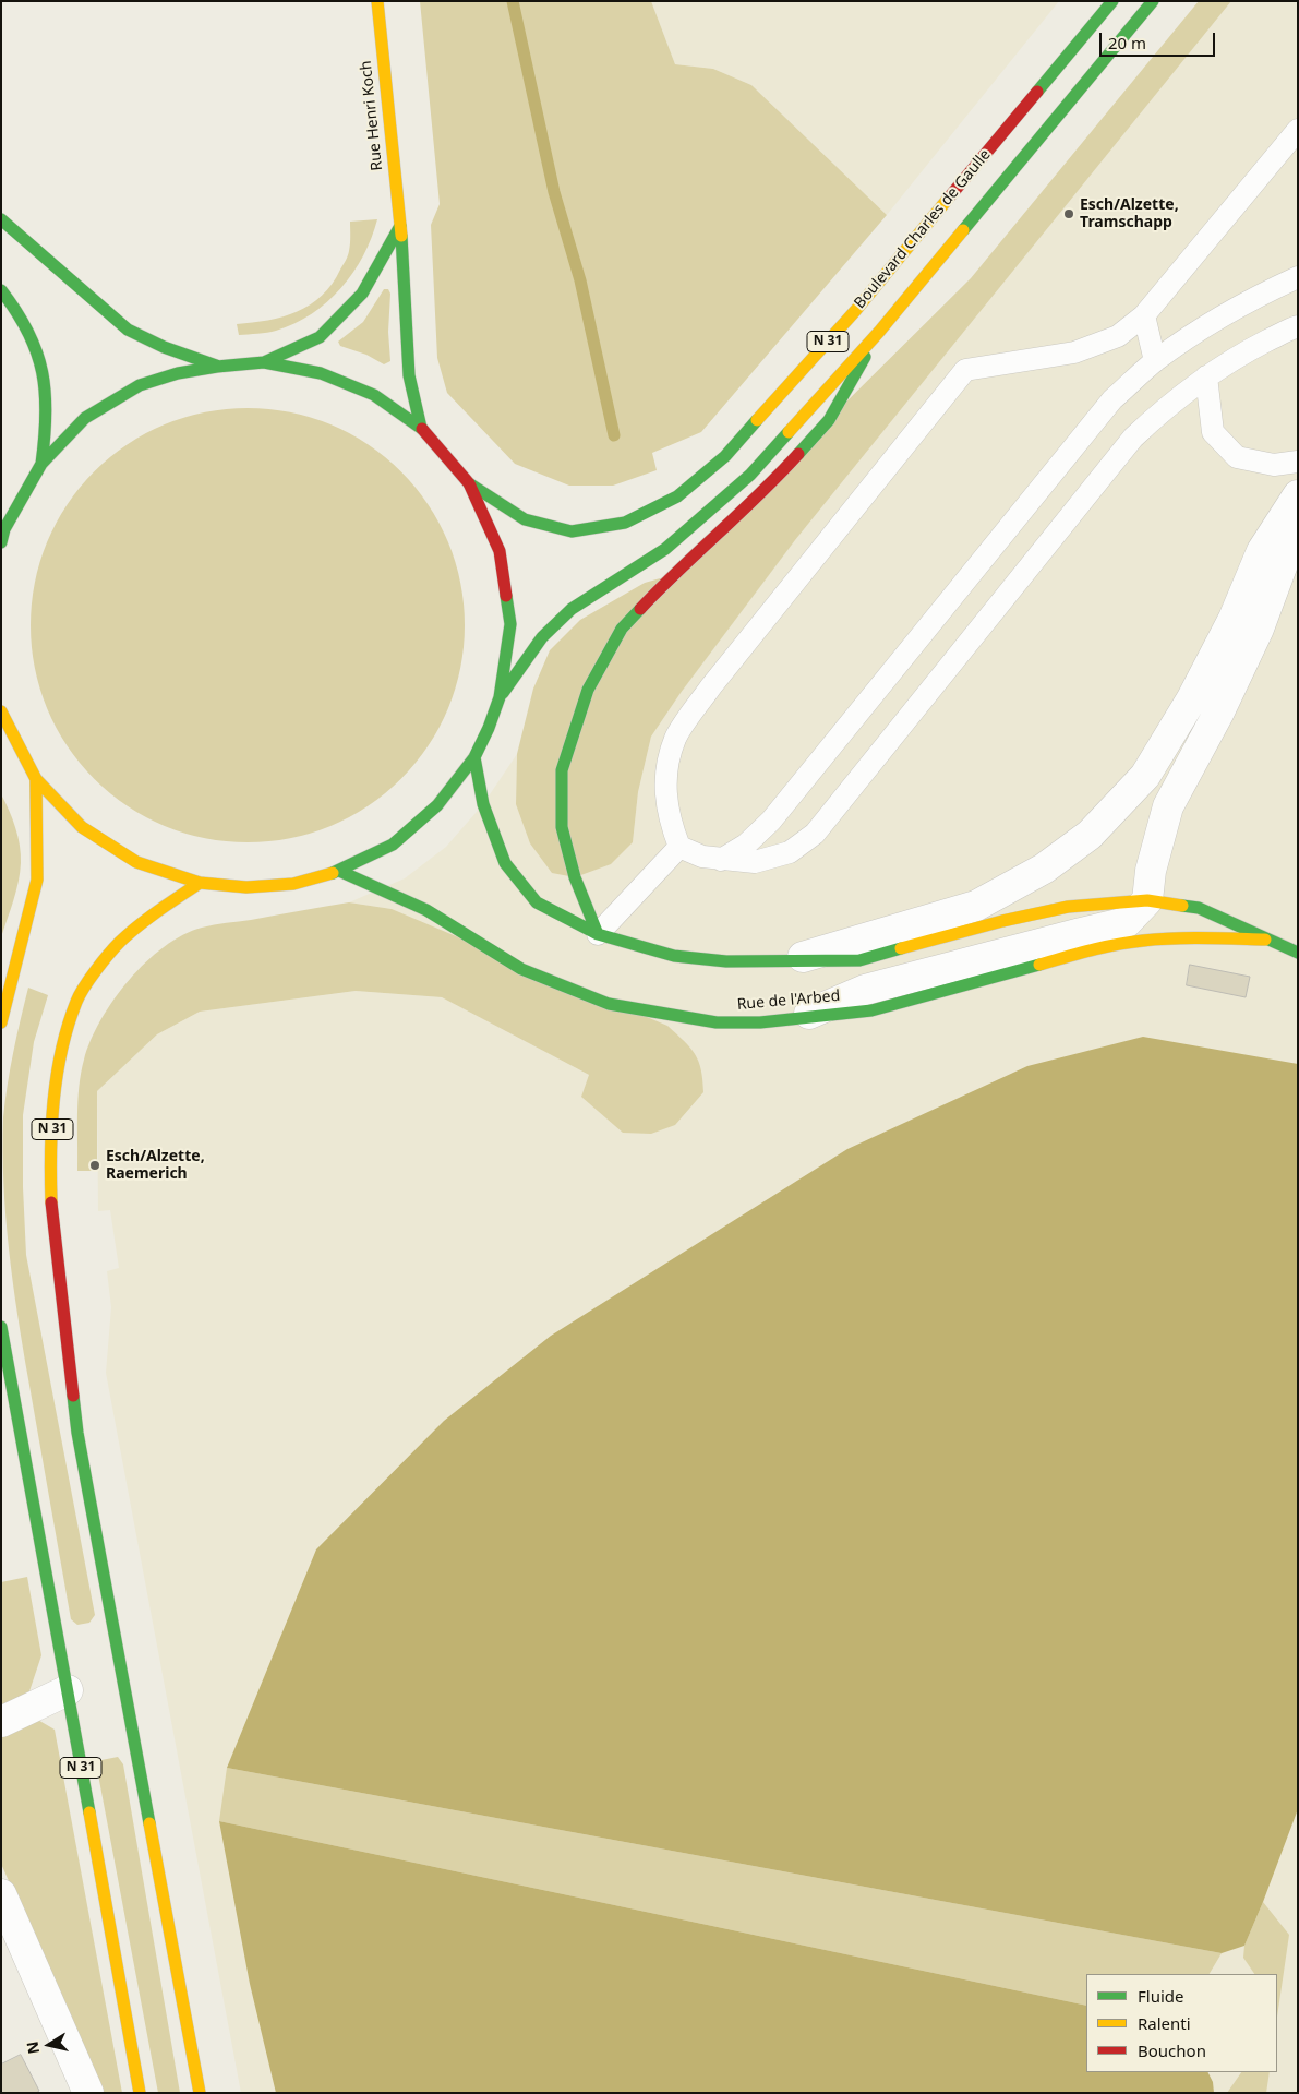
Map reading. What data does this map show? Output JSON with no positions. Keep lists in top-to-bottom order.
{
  "streets": {
    "main road": [
      "Rue Henri Koch",
      "Boulevard Charles de Gaulle",
      "N 31",
      "Rue de l'Arbed"
    ]
  },
  "crossings": [
    ["Boulevard Charles de Gaulle", "Rue de l'Arbed"]
  ],
  "places": ["Esch/Alzette, Tramschapp", "Esch/Alzette, Raemerich"],
  "legend": ["Fluide", "Ralenti", "Bouchon"],
  "scale_bar": "20 m",
  "north": "left"
}
